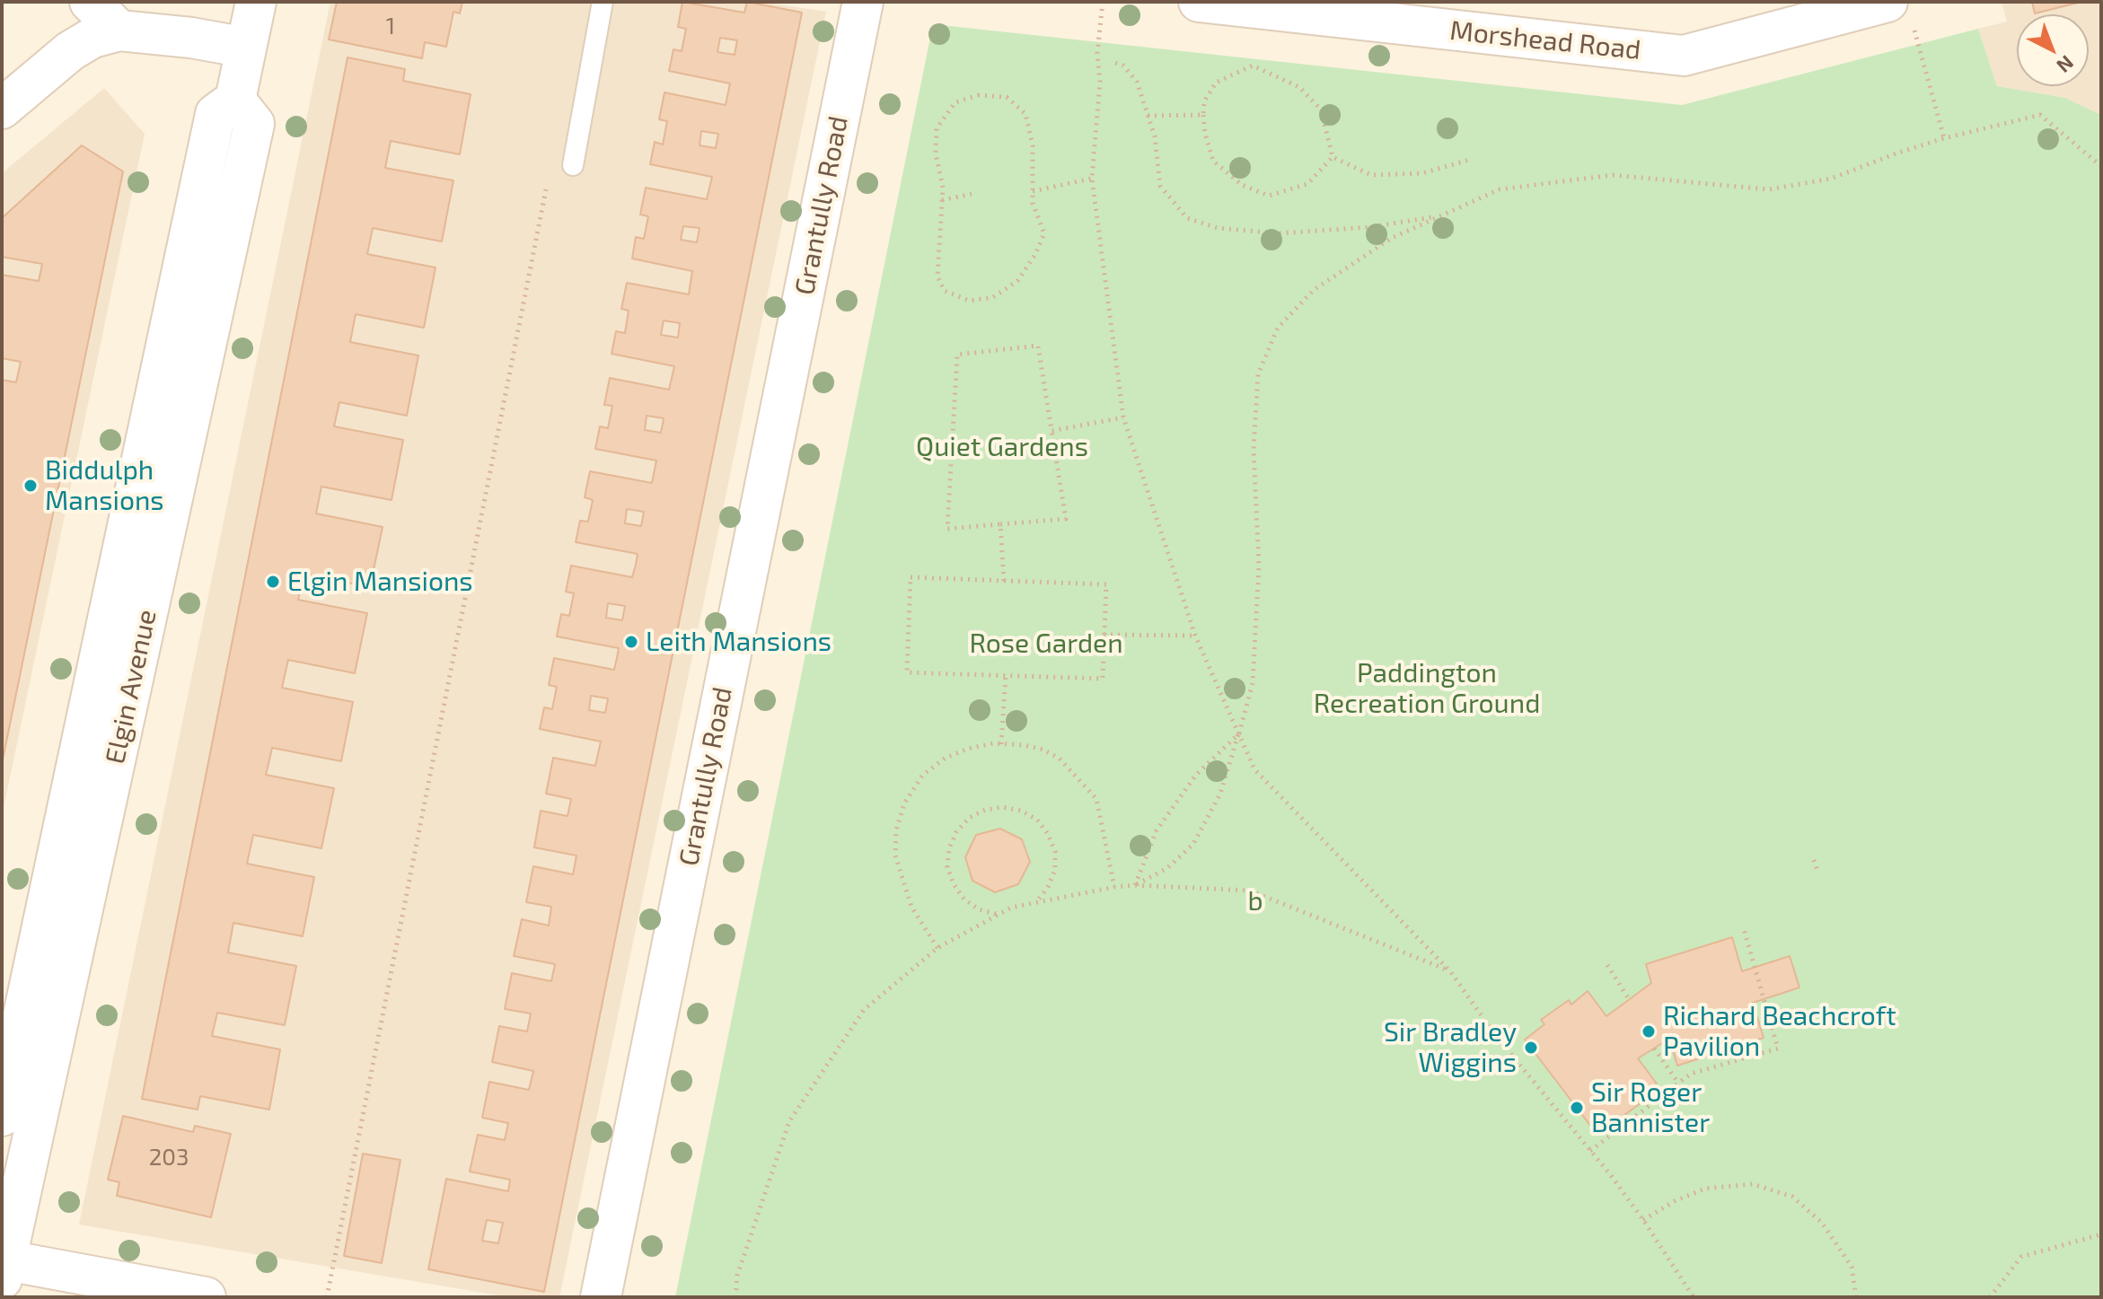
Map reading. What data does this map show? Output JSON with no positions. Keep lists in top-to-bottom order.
{
  "streets": {
    "street": ["Morshead Road", "Grantully Road", "Elgin Avenue"]
  },
  "parks": [
    "Quiet Gardens",
    "Rose Garden",
    "Paddington Recreation Ground",
    "b"
  ],
  "places": [
    "Biddulph Mansions",
    "Elgin Mansions",
    "Leith Mansions",
    "Richard Beachcroft Pavilion",
    "Sir Bradley Wiggins",
    "Sir Roger Bannister"
  ],
  "house_numbers": ["1", "203"],
  "north": "bottom right"
}
